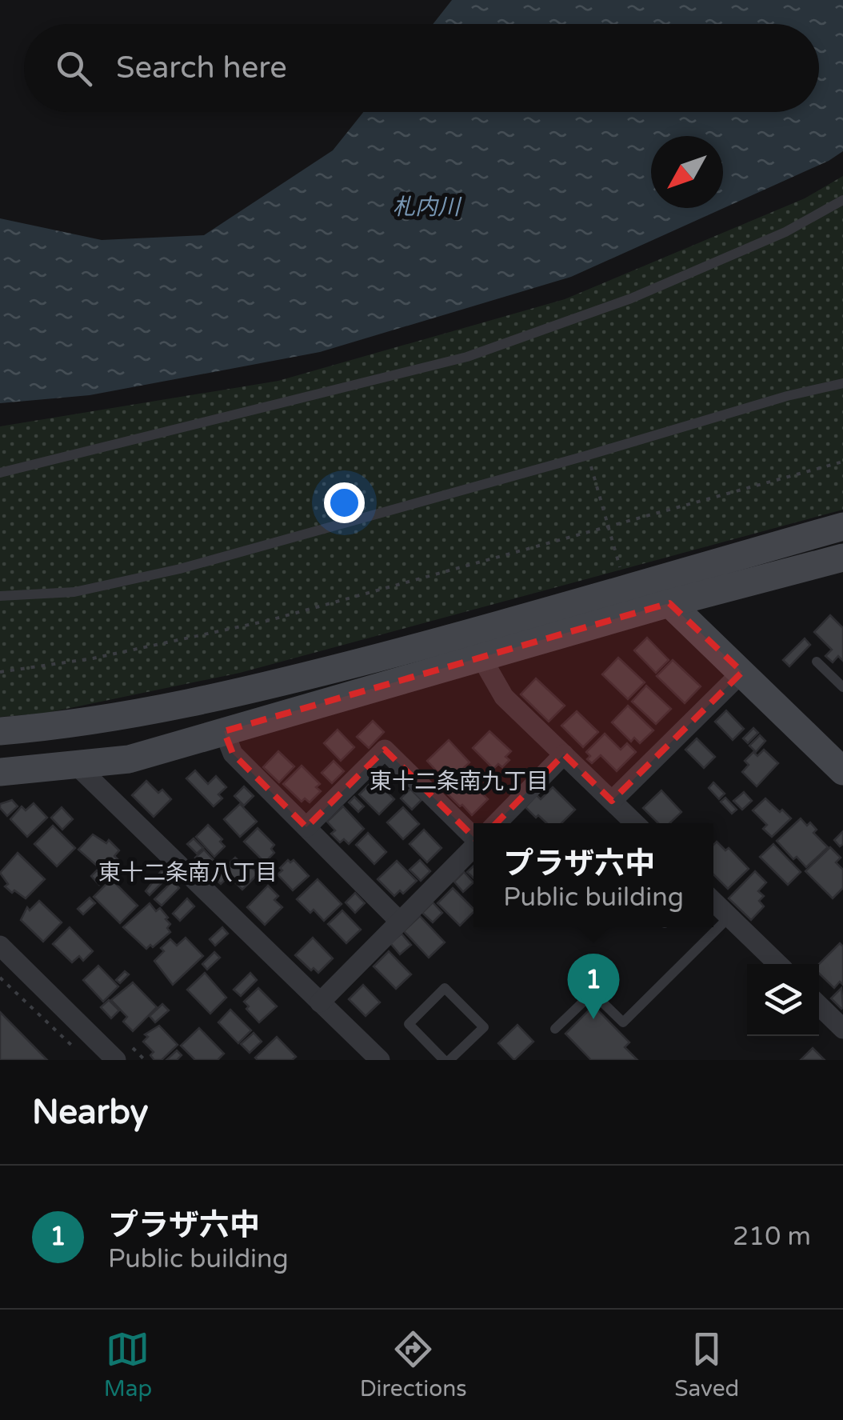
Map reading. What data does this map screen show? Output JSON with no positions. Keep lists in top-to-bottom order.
{
  "districts": ["東十二条南九丁目", "東十二条南八丁目"],
  "water": ["札内川"],
  "north": "bottom left",
  "page": {
    "search": "Search here",
    "popup": ["プラザ六中", "Public building"],
    "pins": "1",
    "heading": "Nearby",
    "list": [
      {
        "mark": "1",
        "name": "プラザ六中",
        "note": "Public building",
        "value": "210 m"
      }
    ],
    "nav": ["Map", "Directions", "Saved"]
  }
}
